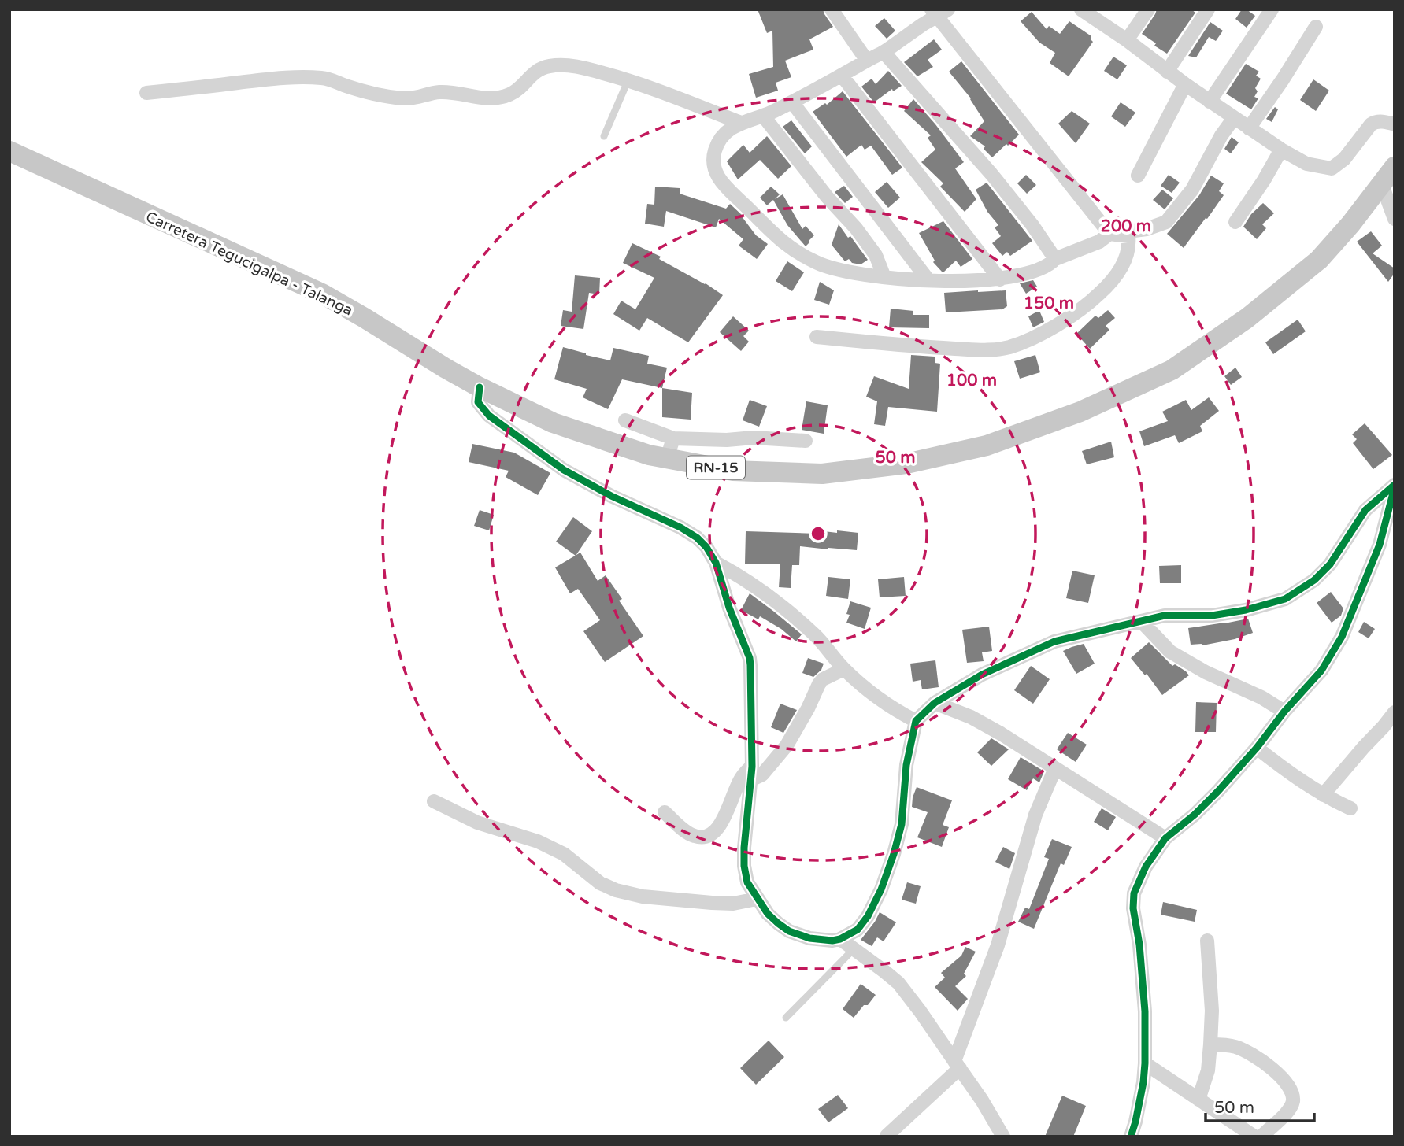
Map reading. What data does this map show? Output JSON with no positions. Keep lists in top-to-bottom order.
{
  "streets": {
    "main road": ["Carretera Tegucigalpa - Talanga", "RN-15"]
  },
  "scale_bar": "50 m",
  "rings": [
    "200 m",
    "150 m",
    "100 m",
    "50 m"
  ]
}
